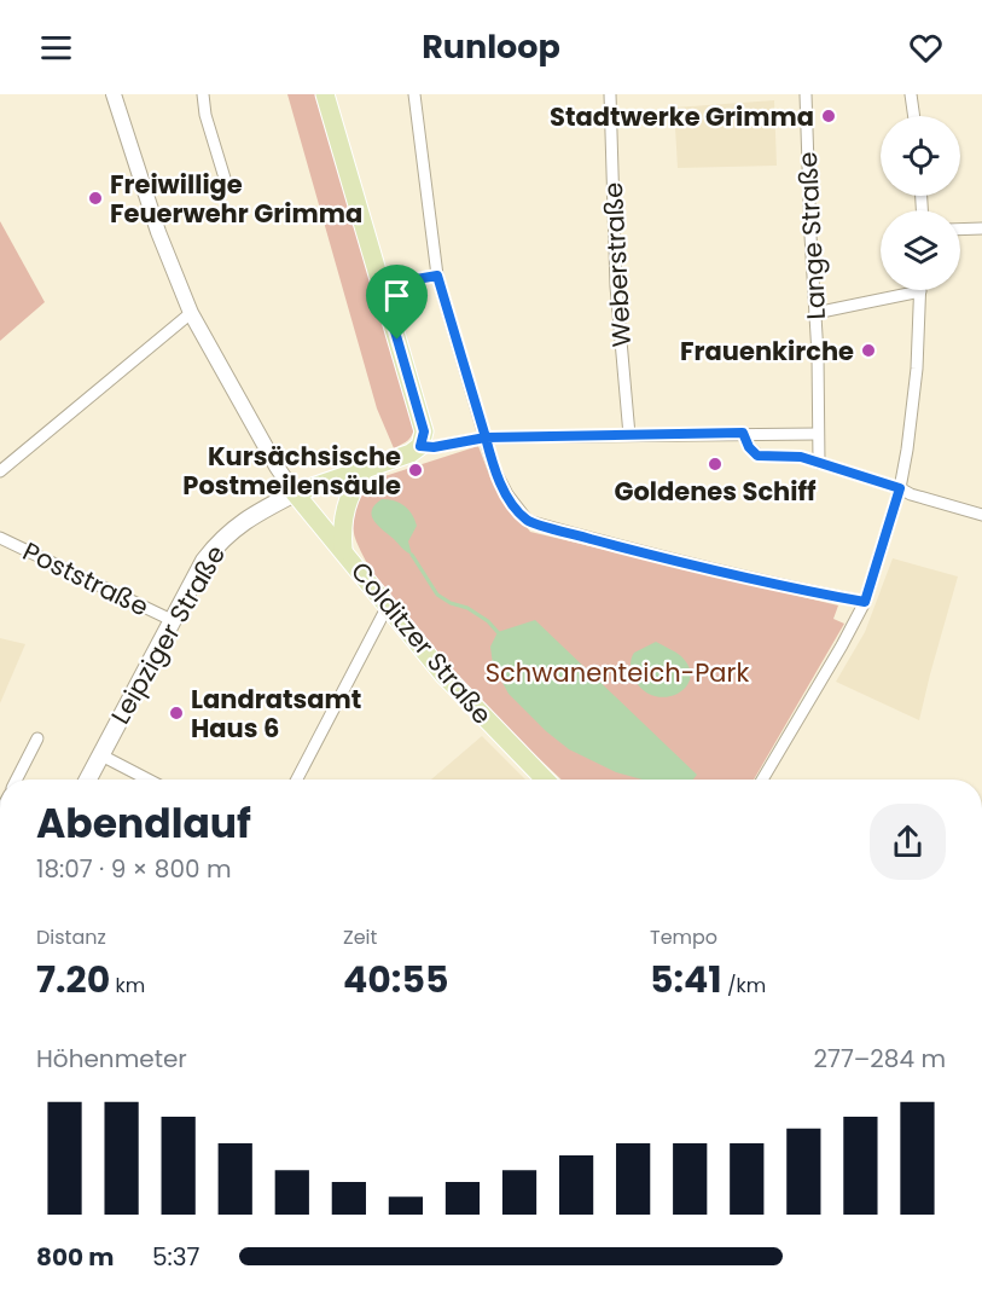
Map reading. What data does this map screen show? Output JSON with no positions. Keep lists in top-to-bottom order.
{
  "streets": {
    "main road": ["Leipziger Straße", "Colditzer Straße"],
    "street": ["Lange Straße", "Weberstraße", "Poststraße"]
  },
  "crossings": [
    ["Lange Straße", "Leipziger Straße"],
    ["Weberstraße", "Leipziger Straße"],
    ["Poststraße", "Leipziger Straße"],
    ["Leipziger Straße", "Colditzer Straße"]
  ],
  "parks": ["Schwanenteich-Park"],
  "places": [
    "Stadtwerke Grimma",
    "Freiwillige Feuerwehr Grimma",
    "Frauenkirche",
    "Goldenes Schiff",
    "Kursächsische Postmeilensäule",
    "Landratsamt Haus 6"
  ],
  "page": {
    "header": "Runloop",
    "heading": ["Abendlauf", "18:07 · 9 × 800 m"],
    "stats": [
      ["Distanz", "7.20 km"],
      ["Zeit", "40:55"],
      ["Tempo", "5:41 /km"]
    ],
    "chart": ["Höhenmeter", "277–284 m"],
    "list": [
      {
        "name": "800 m",
        "note": "5:37"
      }
    ]
  }
}
